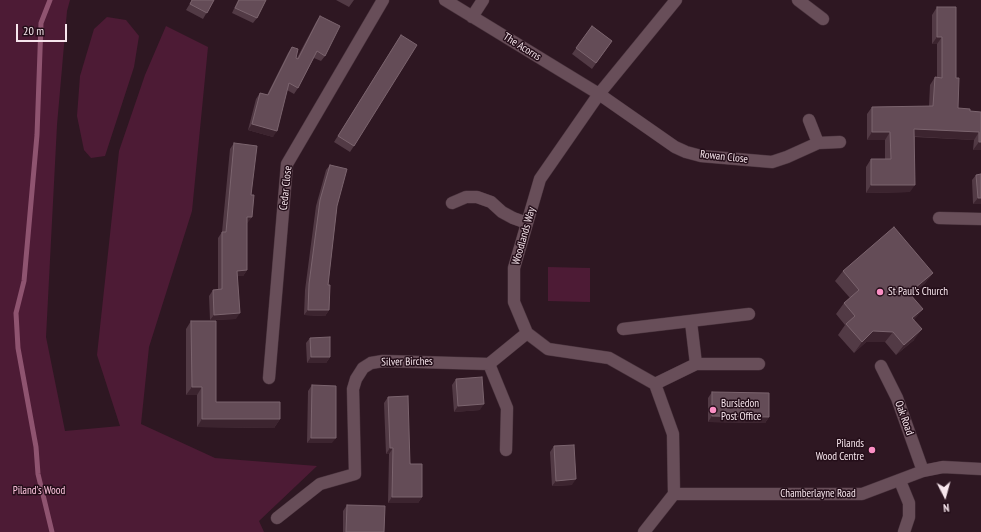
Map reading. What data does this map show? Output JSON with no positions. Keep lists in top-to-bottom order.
{
  "streets": {
    "street": [
      "The Acorns",
      "Rowan Close",
      "Cedar Close",
      "Woodlands Way",
      "Silver Birches",
      "Oak Road",
      "Chamberlayne Road"
    ]
  },
  "crossings": [
    ["The Acorns", "Rowan Close"],
    ["The Acorns", "Woodlands Way"],
    ["Rowan Close", "Woodlands Way"],
    ["Oak Road", "Chamberlayne Road"]
  ],
  "parks": ["Piland's Wood"],
  "places": ["St Paul’s Church", "Bursledon Post Office", "Pilands Wood Centre"],
  "scale_bar": "20 m",
  "north": "bottom"
}
